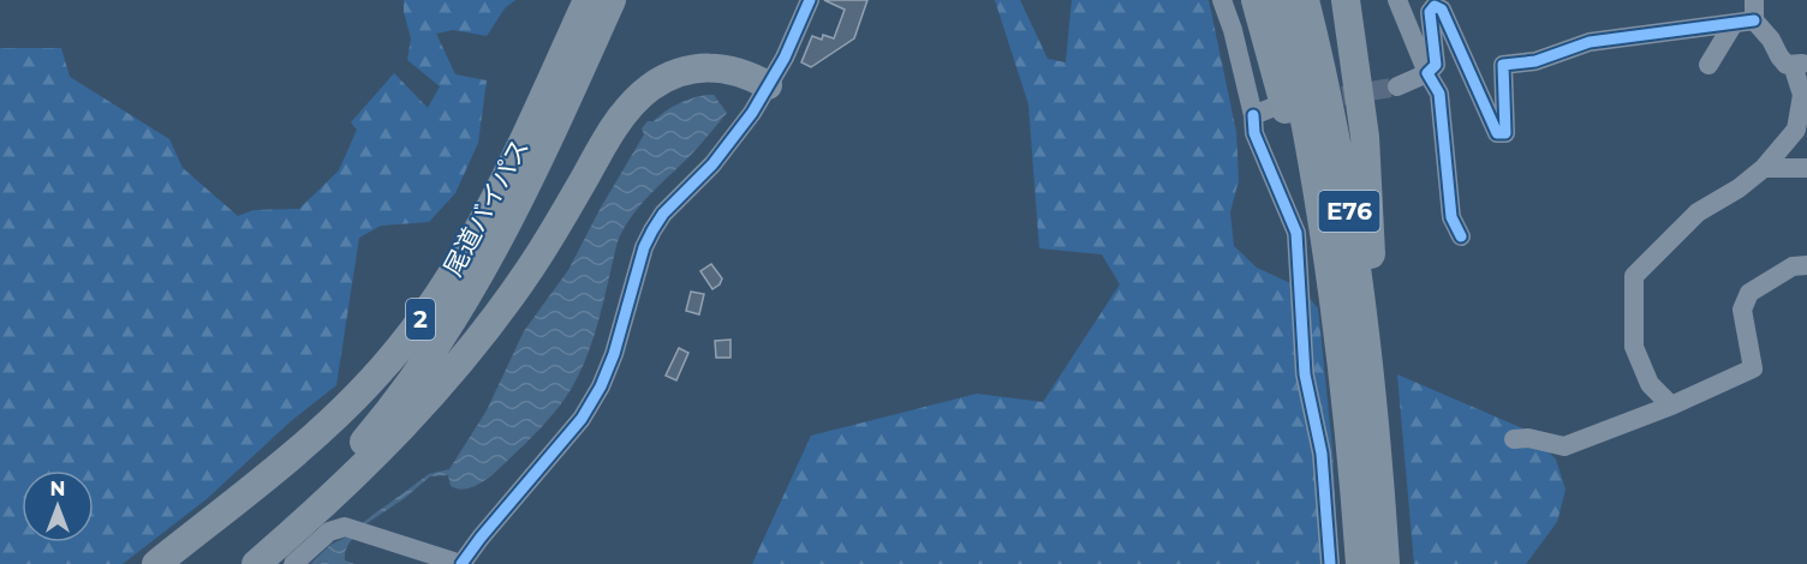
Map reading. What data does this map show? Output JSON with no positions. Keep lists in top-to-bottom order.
{
  "streets": {
    "highway": ["尾道バイパス", "E76", "2"]
  },
  "north": "top"
}
